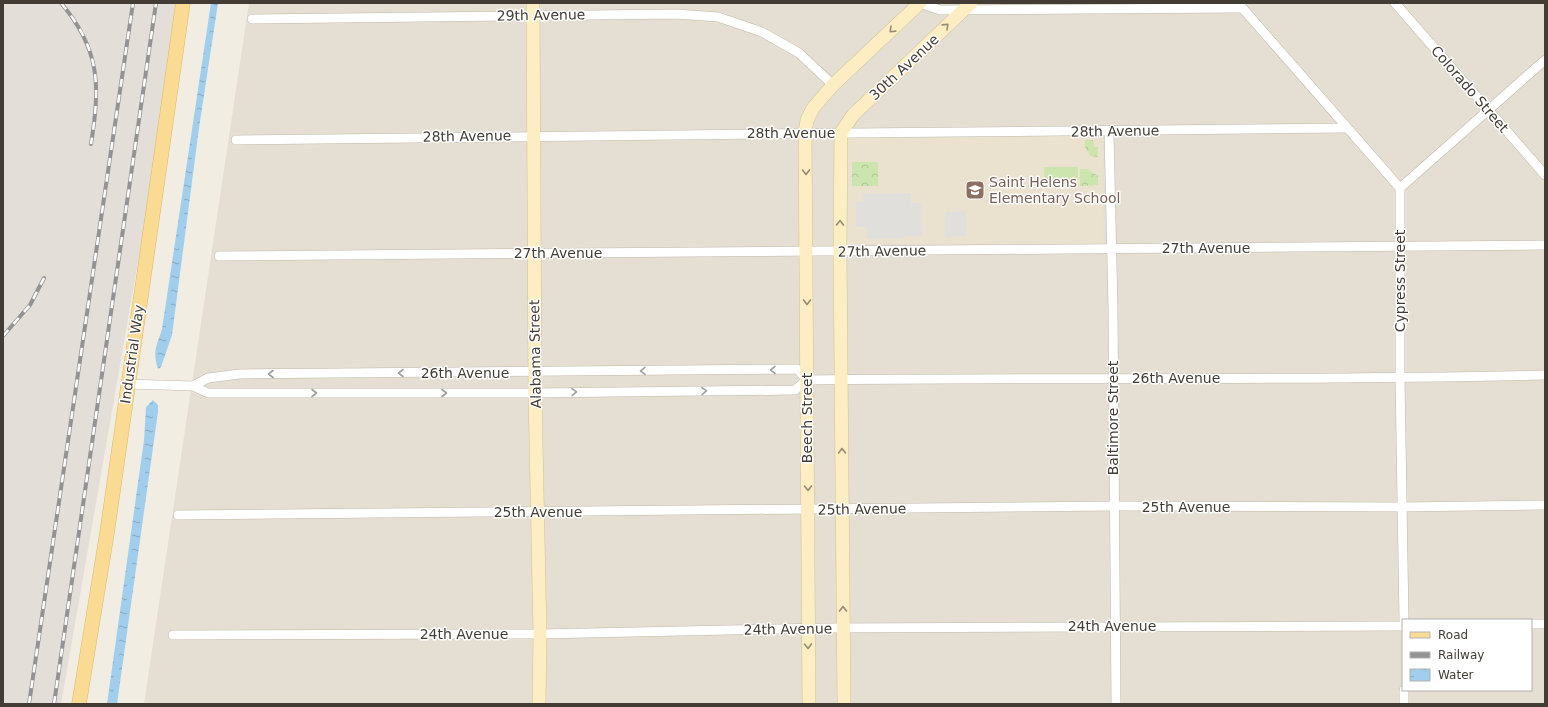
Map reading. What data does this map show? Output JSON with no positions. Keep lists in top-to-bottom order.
{
  "streets": {
    "main road": ["Industrial Way"],
    "street": [
      "29th Avenue",
      "30th Avenue",
      "Colorado Street",
      "28th Avenue",
      "27th Avenue",
      "Cypress Street",
      "Alabama Street",
      "26th Avenue",
      "Beech Street",
      "Baltimore Street",
      "25th Avenue",
      "24th Avenue"
    ]
  },
  "crossings": [
    ["29th Avenue", "Alabama Street"],
    ["30th Avenue", "28th Avenue"],
    ["28th Avenue", "Alabama Street"],
    ["28th Avenue", "Beech Street"],
    ["28th Avenue", "Baltimore Street"],
    ["27th Avenue", "Cypress Street"],
    ["27th Avenue", "Alabama Street"],
    ["27th Avenue", "Beech Street"],
    ["27th Avenue", "Baltimore Street"],
    ["Cypress Street", "26th Avenue"],
    ["Cypress Street", "25th Avenue"],
    ["Industrial Way", "26th Avenue"],
    ["Alabama Street", "26th Avenue"],
    ["Alabama Street", "25th Avenue"],
    ["Alabama Street", "24th Avenue"],
    ["26th Avenue", "Beech Street"],
    ["26th Avenue", "Baltimore Street"],
    ["Beech Street", "25th Avenue"],
    ["Beech Street", "24th Avenue"],
    ["Baltimore Street", "25th Avenue"],
    ["Baltimore Street", "24th Avenue"]
  ],
  "places": {
    "school or university": ["Saint Helens Elementary School"]
  },
  "legend": ["Road", "Railway", "Water"]
}
